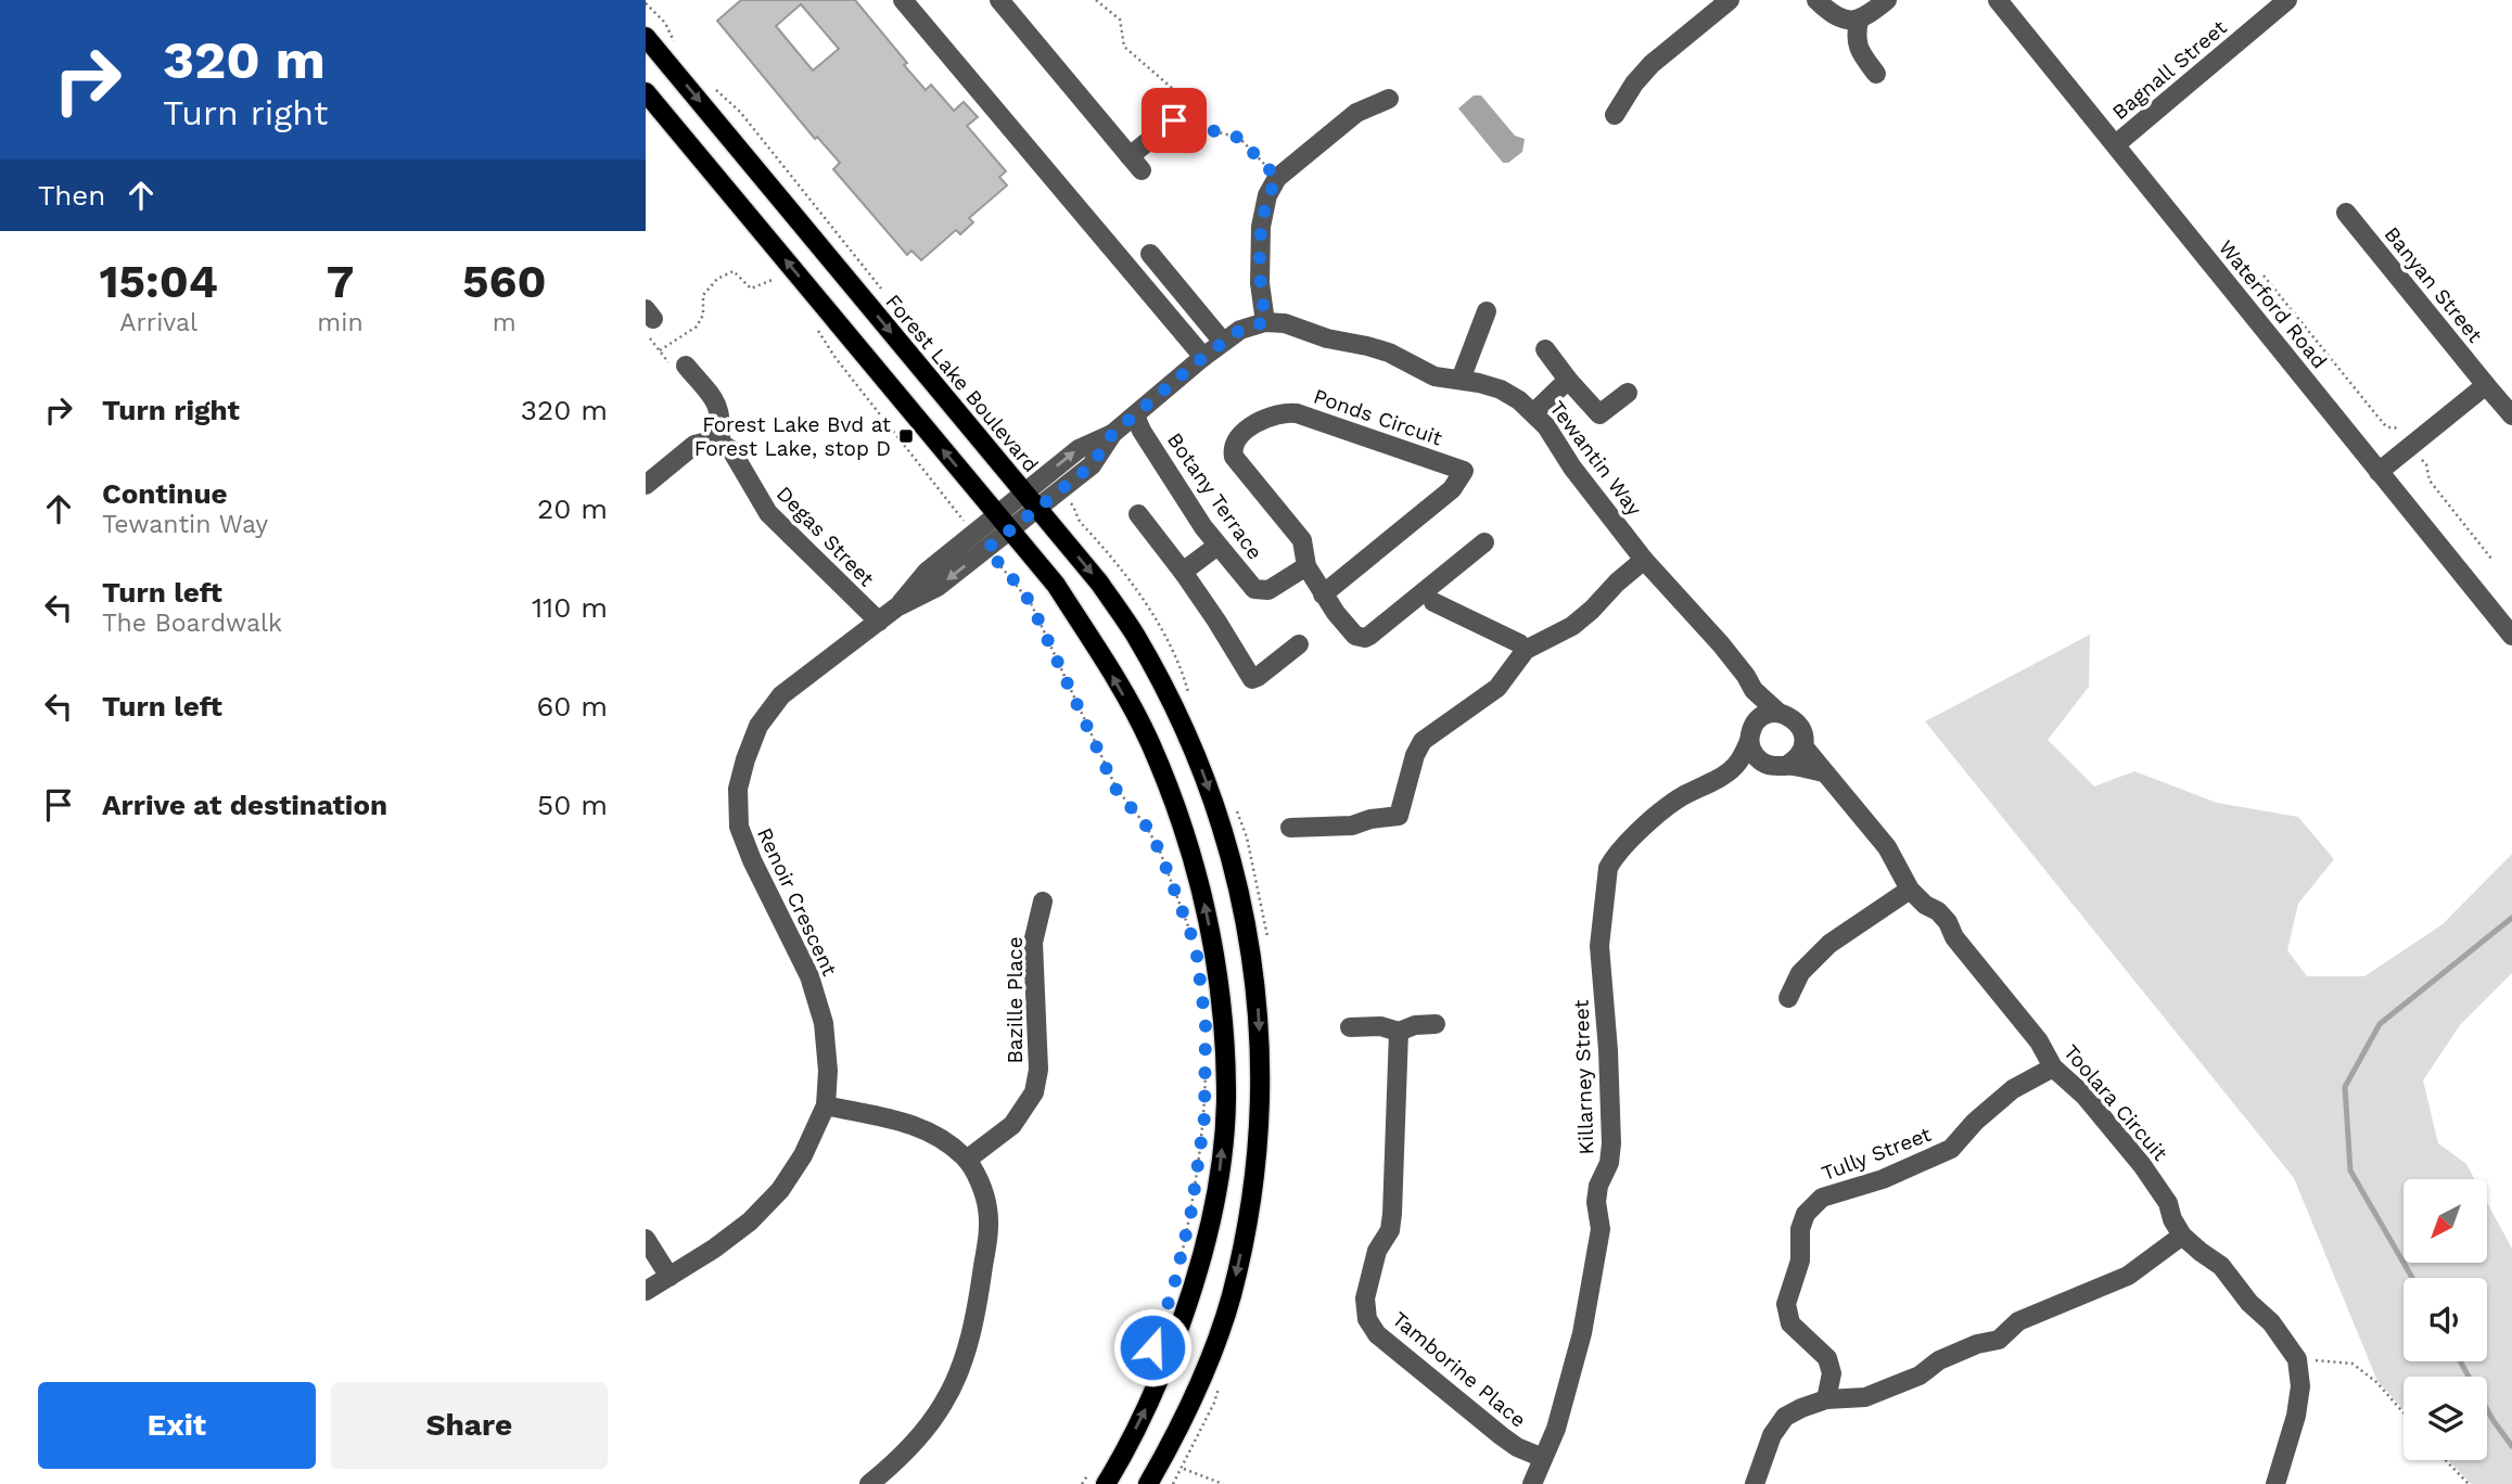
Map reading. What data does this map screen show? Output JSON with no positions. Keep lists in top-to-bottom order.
{
  "streets": {
    "main road": ["Forest Lake Boulevard"],
    "street": [
      "Bagnall Street",
      "Banyan Street",
      "Waterford Road",
      "Ponds Circuit",
      "Tewantin Way",
      "Botany Terrace",
      "Degas Street",
      "Renoir Crescent",
      "Bazille Place",
      "Killarney Street",
      "Toolara Circuit",
      "Tully Street",
      "Tamborine Place"
    ]
  },
  "crossings": [
    ["Bagnall Street", "Waterford Road"],
    ["Forest Lake Boulevard", "Renoir Crescent"],
    ["Ponds Circuit", "Botany Terrace"],
    ["Tewantin Way", "Killarney Street"],
    ["Tewantin Way", "Toolara Circuit"],
    ["Degas Street", "Renoir Crescent"],
    ["Killarney Street", "Toolara Circuit"],
    ["Killarney Street", "Tamborine Place"],
    ["Toolara Circuit", "Tully Street"]
  ],
  "places": {
    "transit": ["Forest Lake Bvd at Forest Lake, stop D"]
  },
  "north": "bottom left",
  "page": {
    "turn": ["320 m", "Turn right"],
    "then": "Then",
    "eta": [
      "15:04",
      "Arrival",
      "7",
      "min",
      "560",
      "m"
    ],
    "list": [
      {
        "name": "Turn right",
        "value": "320 m"
      },
      {
        "name": "Continue",
        "note": "Tewantin Way",
        "value": "20 m"
      },
      {
        "name": "Turn left",
        "note": "The Boardwalk",
        "value": "110 m"
      },
      {
        "name": "Turn left",
        "value": "60 m"
      },
      {
        "name": "Arrive at destination",
        "value": "50 m"
      }
    ],
    "buttons": ["Exit", "Share"]
  }
}
